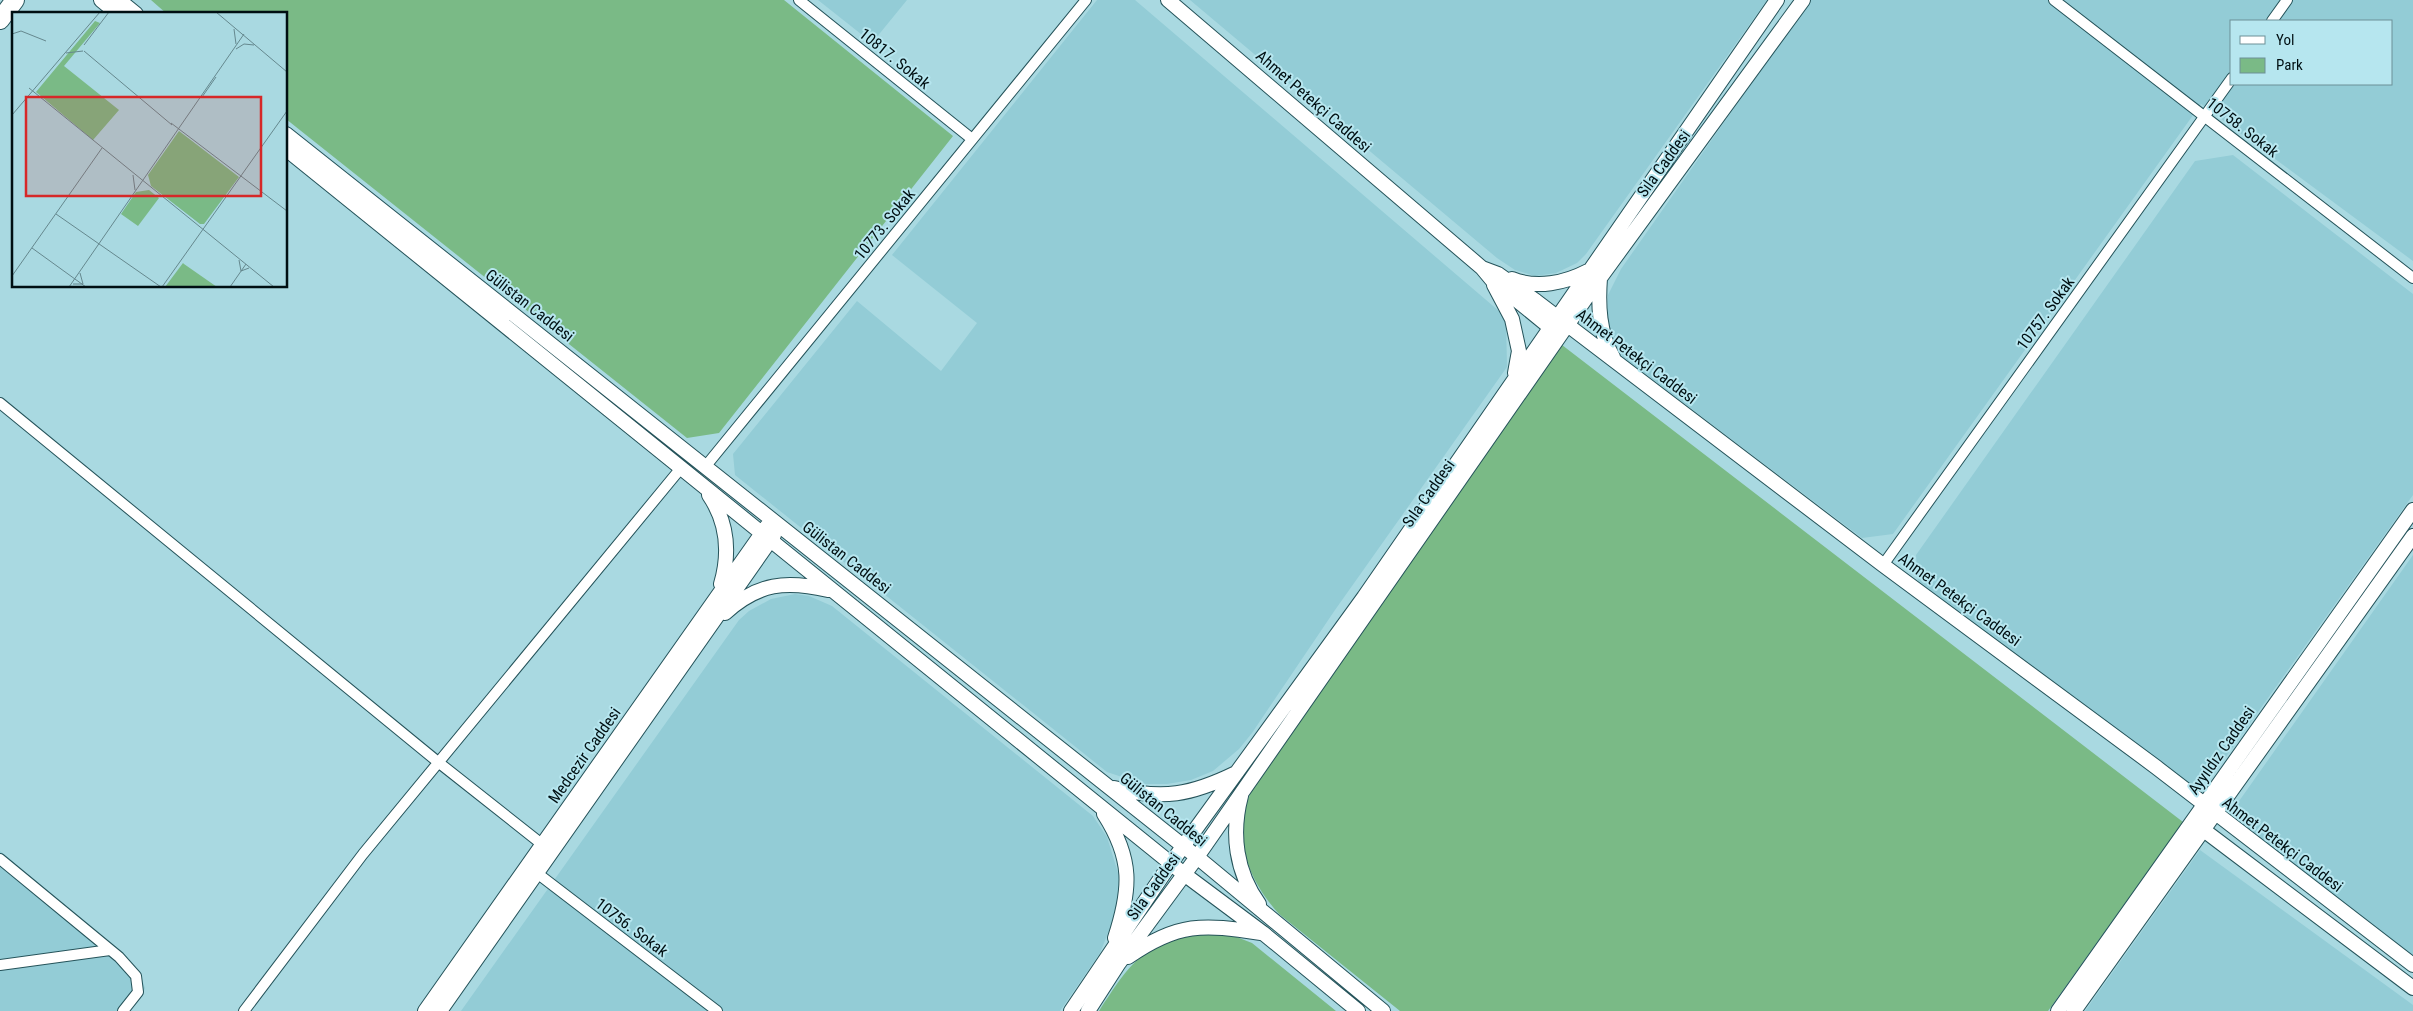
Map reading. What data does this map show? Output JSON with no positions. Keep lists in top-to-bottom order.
{
  "streets": {
    "street": [
      "10817. Sokak",
      "Ahmet Petekçi Caddesi",
      "10758. Sokak",
      "Sıla Caddesi",
      "10773. Sokak",
      "Gülistan Caddesi",
      "10757. Sokak",
      "Ayyıldız Caddesi",
      "Medcezir Caddesi",
      "10756. Sokak"
    ]
  },
  "crossings": [
    ["10817. Sokak", "10773. Sokak"],
    ["Ahmet Petekçi Caddesi", "Sıla Caddesi"],
    ["Ahmet Petekçi Caddesi", "10757. Sokak"],
    ["Ahmet Petekçi Caddesi", "Ayyıldız Caddesi"],
    ["10758. Sokak", "10757. Sokak"],
    ["Sıla Caddesi", "Gülistan Caddesi"],
    ["10773. Sokak", "Gülistan Caddesi"],
    ["Gülistan Caddesi", "Medcezir Caddesi"],
    ["Medcezir Caddesi", "10756. Sokak"]
  ],
  "legend": ["Yol", "Park"]
}
